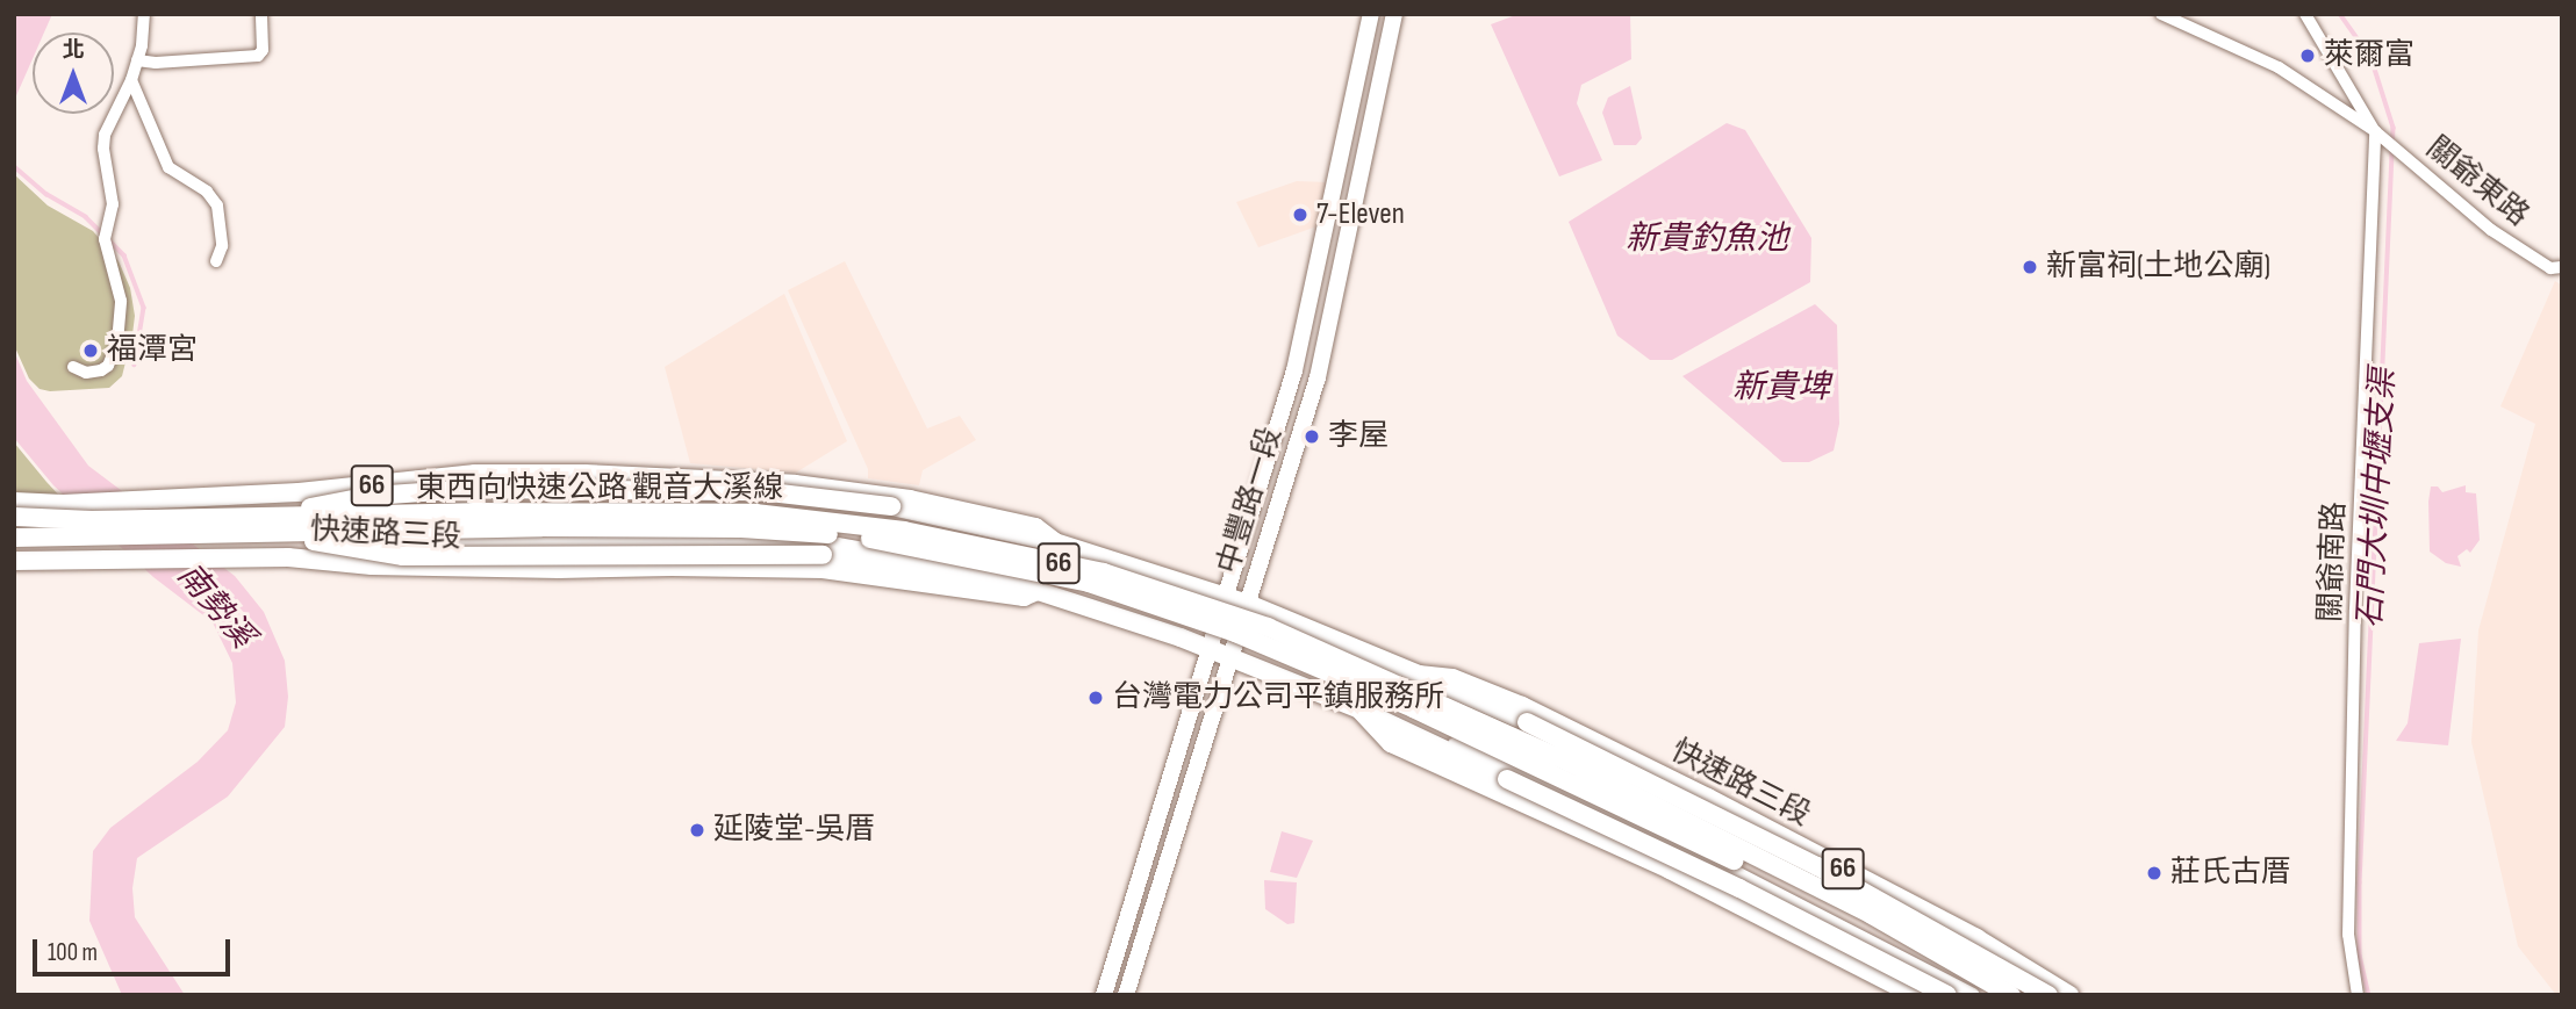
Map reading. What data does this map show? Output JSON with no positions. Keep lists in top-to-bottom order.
{
  "streets": {
    "main road": [
      "66",
      "東西向快速公路 觀音大溪線",
      "中豐路一段",
      "快速路三段"
    ],
    "street": ["關爺東路", "關爺南路"]
  },
  "crossings": [
    ["關爺東路", "關爺南路"],
    ["66", "快速路三段"],
    ["中豐路一段", "快速路三段"]
  ],
  "water": [
    "新貴釣魚池",
    "新貴埤",
    "石門大圳中壢支渠",
    "南勢溪"
  ],
  "places": [
    "萊爾富",
    "7-Eleven",
    "新富祠(土地公廟)",
    "福潭宮",
    "李屋",
    "台灣電力公司平鎮服務所",
    "延陵堂-吳厝",
    "莊氏古厝"
  ],
  "scale_bar": "100 m",
  "north": "top"
}
